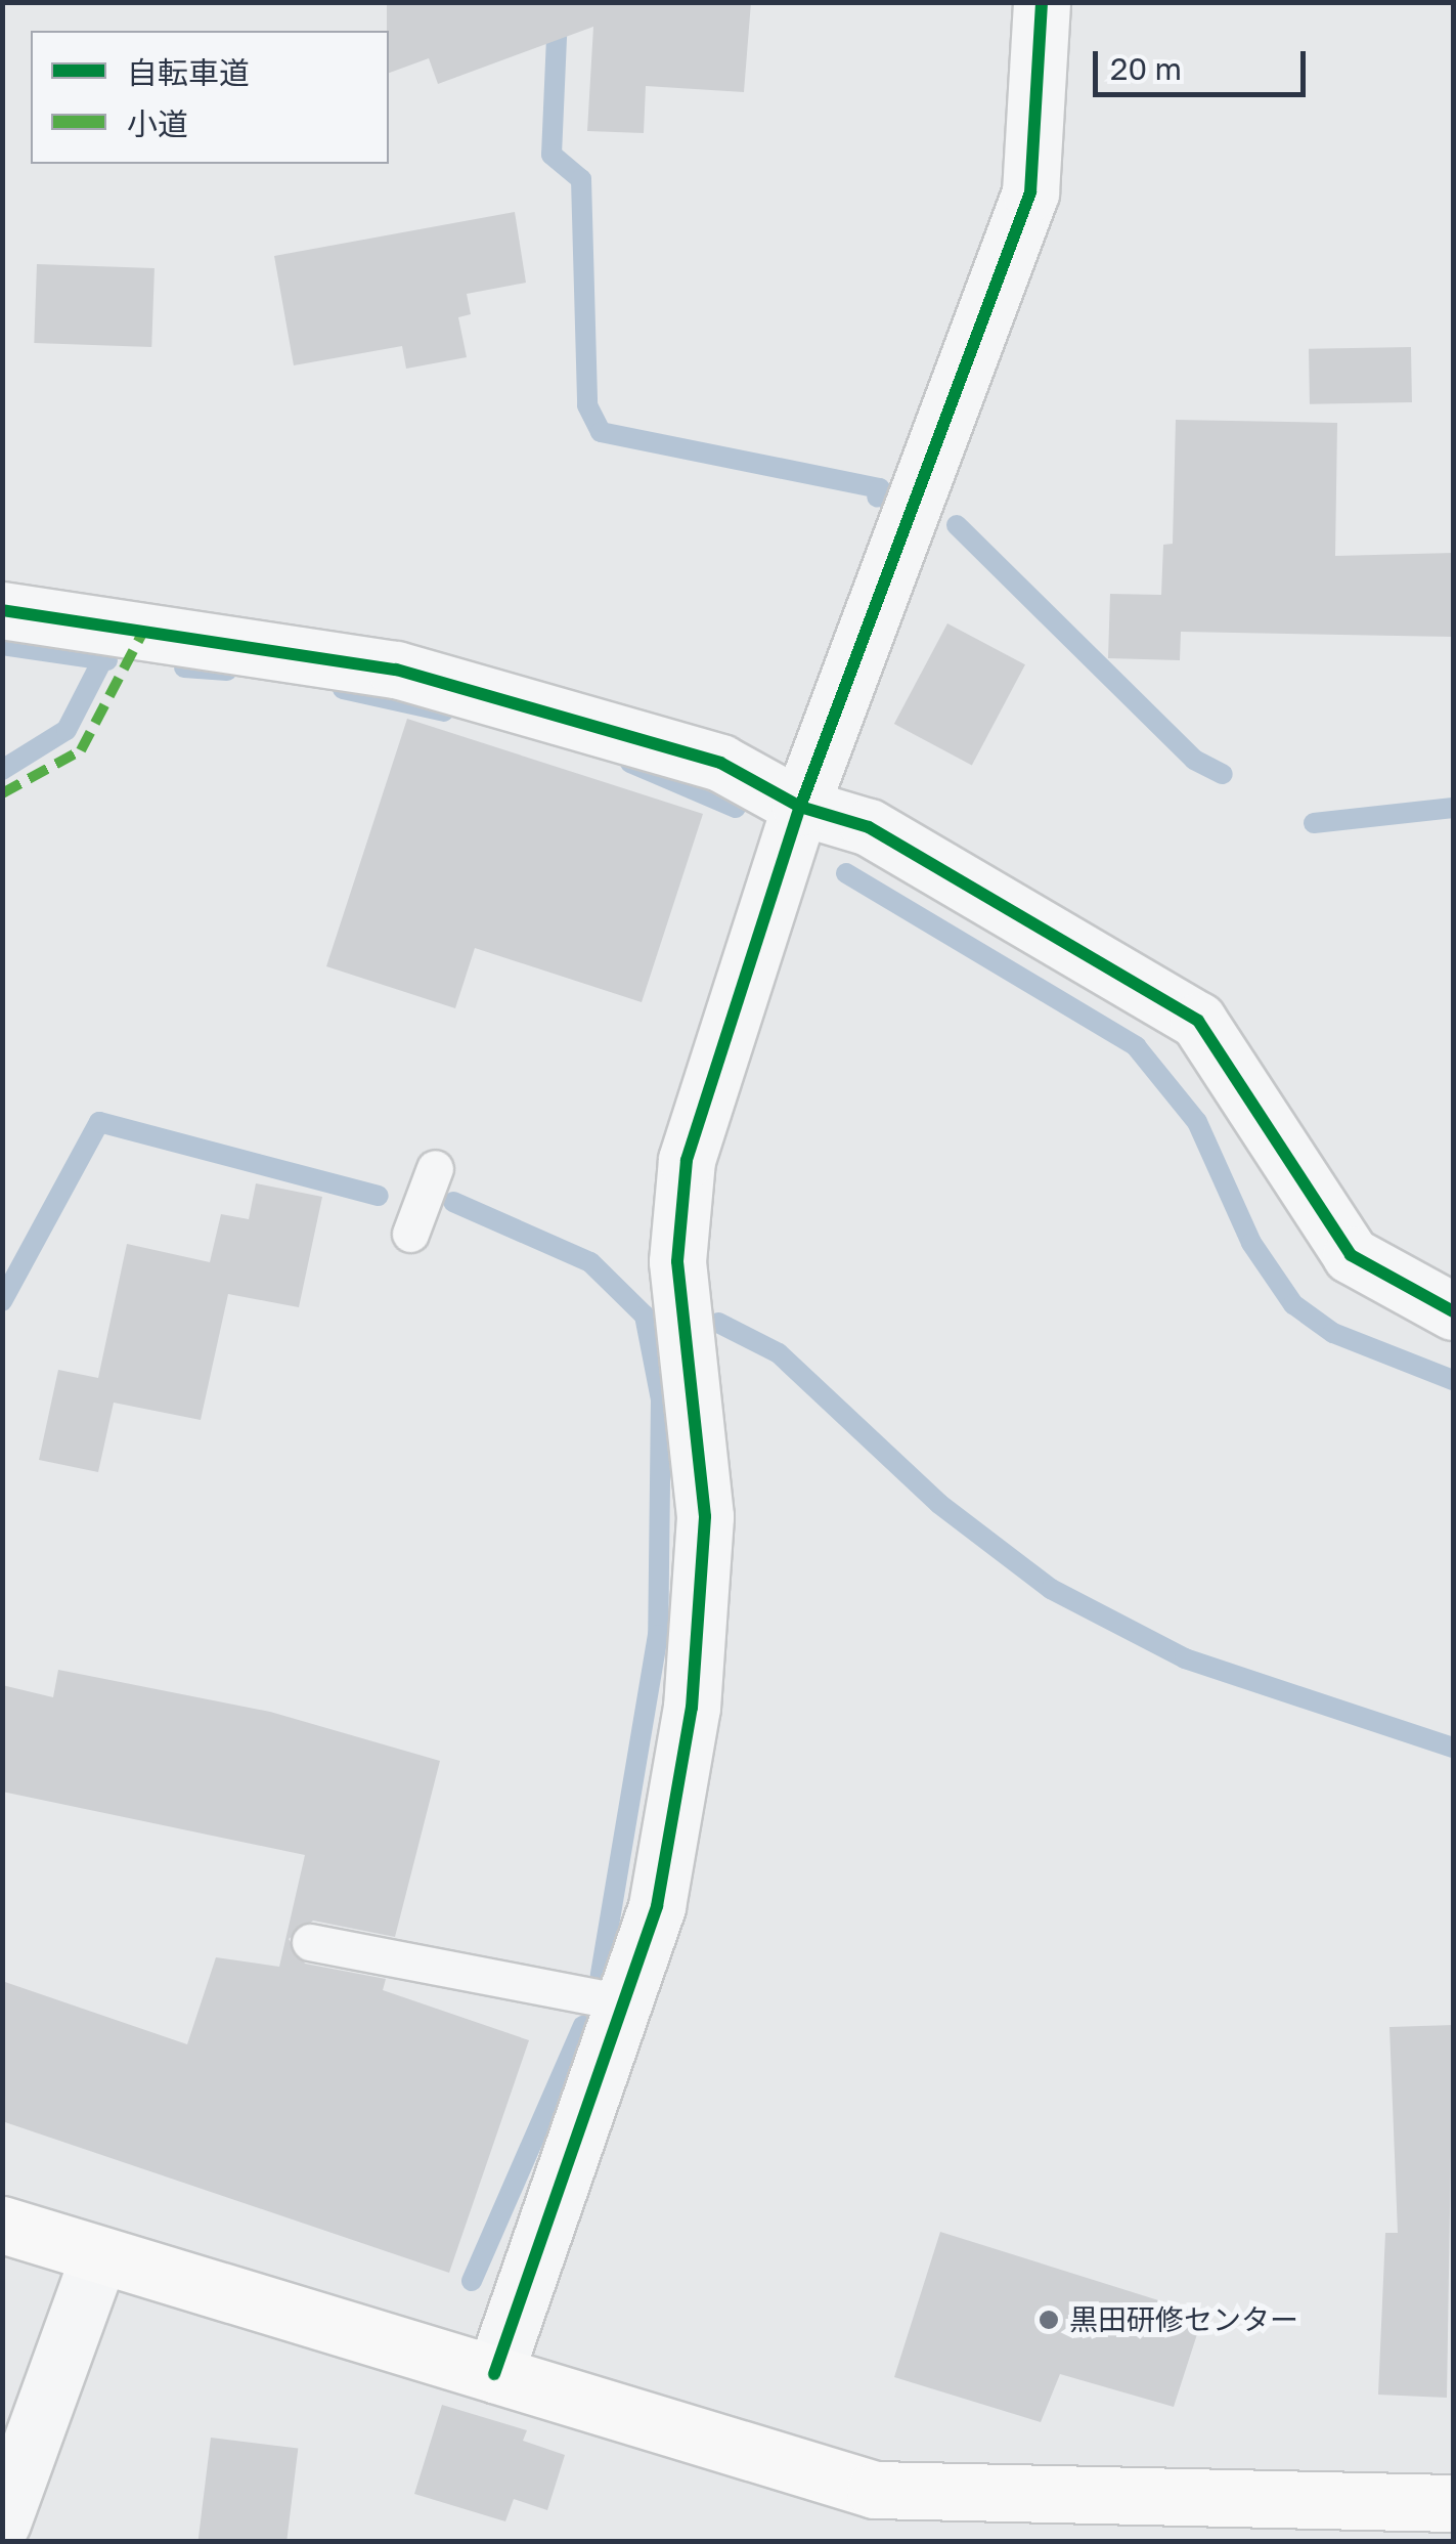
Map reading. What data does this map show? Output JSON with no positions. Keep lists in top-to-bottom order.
{
  "places": ["黒田研修センター"],
  "legend": ["自転車道", "小道"],
  "scale_bar": "20 m"
}
